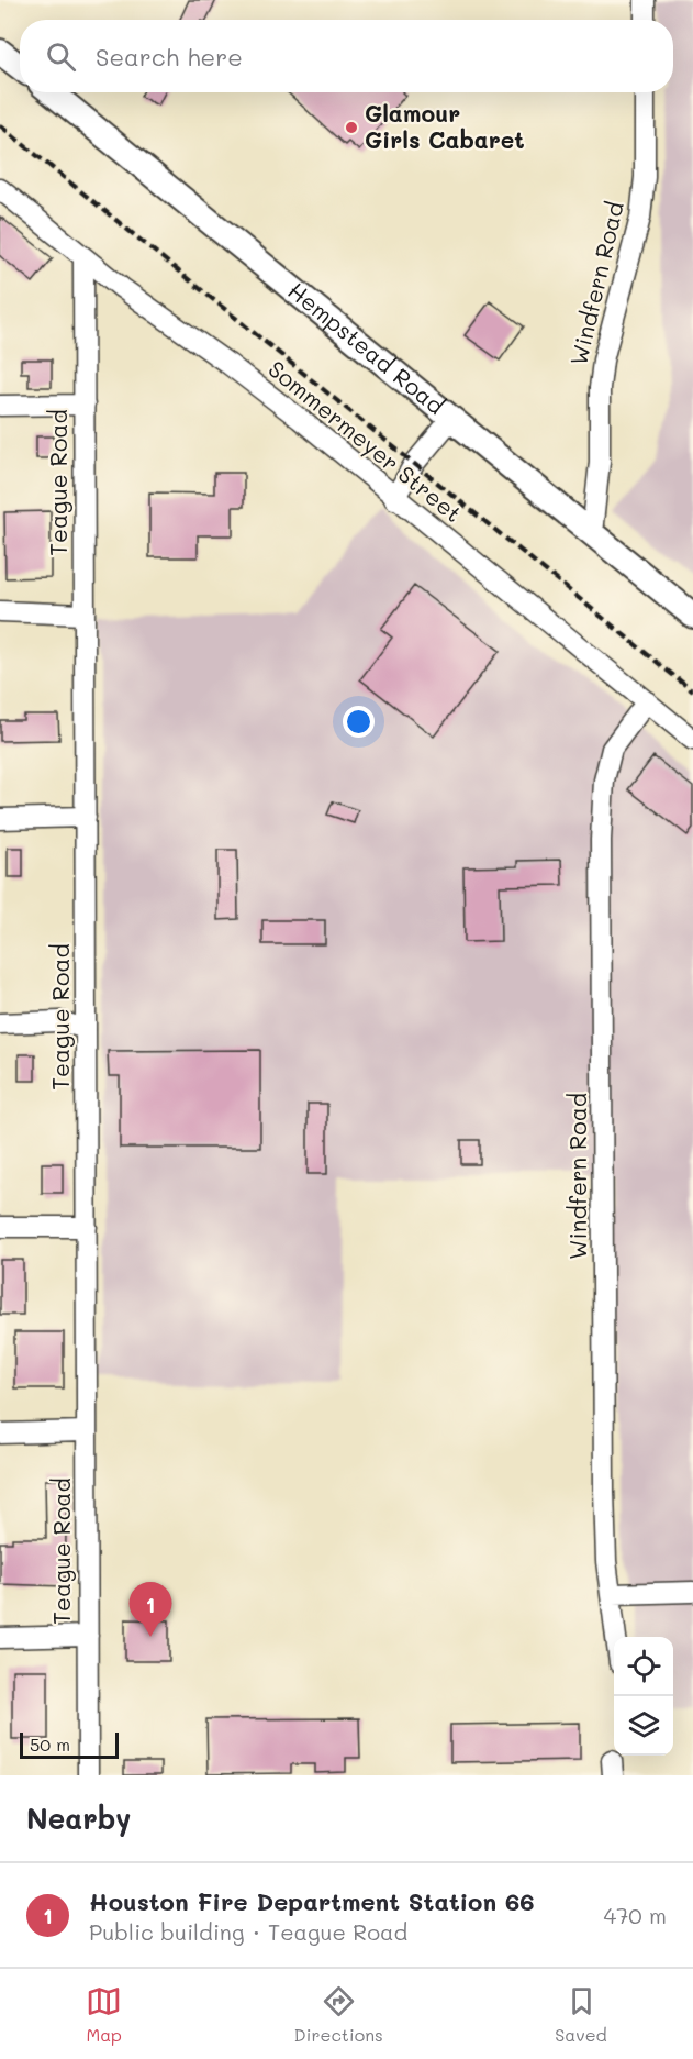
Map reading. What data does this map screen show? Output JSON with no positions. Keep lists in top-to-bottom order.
{
  "streets": {
    "main road": ["Hempstead Road"],
    "street": ["Windfern Road", "Sommermeyer Street", "Teague Road"]
  },
  "crossings": [
    ["Windfern Road", "Hempstead Road"],
    ["Windfern Road", "Sommermeyer Street"],
    ["Sommermeyer Street", "Teague Road"]
  ],
  "places": ["Glamour Girls Cabaret"],
  "scale_bar": "50 m",
  "page": {
    "search": "Search here",
    "pins": "1",
    "scale": "50 m",
    "heading": "Nearby",
    "list": [
      {
        "mark": "1",
        "name": "Houston Fire Department Station 66",
        "note": "Public building · Teague Road",
        "value": "470 m"
      }
    ],
    "nav": ["Map", "Directions", "Saved"]
  }
}
